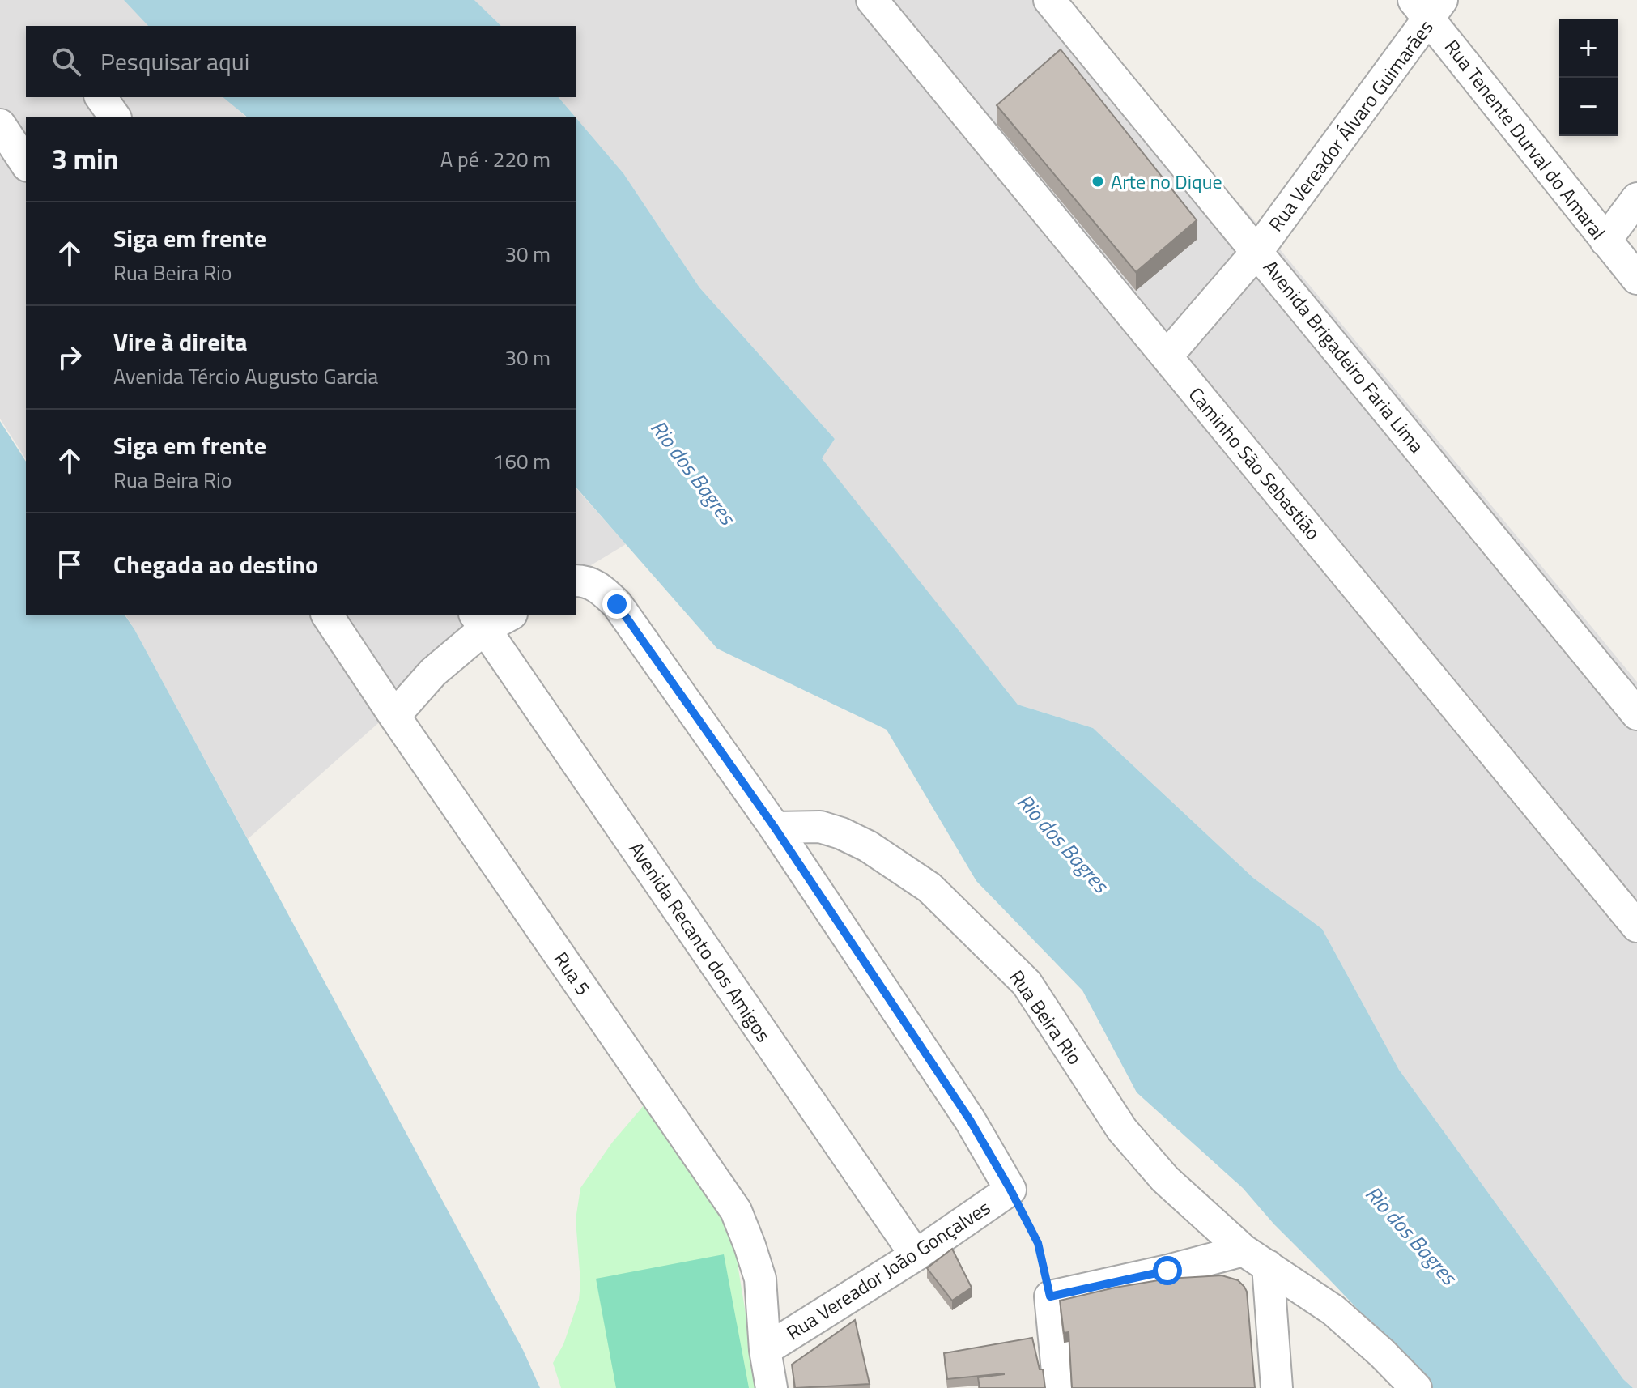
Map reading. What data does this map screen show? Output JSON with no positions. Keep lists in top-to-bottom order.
{
  "streets": {
    "street": [
      "Rua Vereador Álvaro Guimarães",
      "Rua Tenente Durval do Amaral",
      "Avenida Brigadeiro Faria Lima",
      "Caminho São Sebastião",
      "Avenida Recanto dos Amigos",
      "Rua 5",
      "Rua Beira Rio",
      "Rua Vereador João Gonçalves"
    ]
  },
  "crossings": [
    ["Rua Vereador Álvaro Guimarães", "Rua Tenente Durval do Amaral"],
    ["Rua Vereador Álvaro Guimarães", "Avenida Brigadeiro Faria Lima"],
    ["Rua Vereador Álvaro Guimarães", "Caminho São Sebastião"],
    ["Avenida Recanto dos Amigos", "Rua Vereador João Gonçalves"],
    ["Rua 5", "Rua Vereador João Gonçalves"]
  ],
  "water": ["Rio dos Bagres"],
  "places": ["Arte no Dique"],
  "page": {
    "map_buttons": ["+", "−"],
    "search": "Pesquisar aqui",
    "heading": ["3 min", "A pé · 220 m"],
    "list": [
      ["Siga em frente", "Rua Beira Rio", "30 m"],
      ["Vire à direita", "Avenida Tércio Augusto Garcia", "30 m"],
      ["Siga em frente", "Rua Beira Rio", "160 m"],
      "Chegada ao destino"
    ]
  }
}
